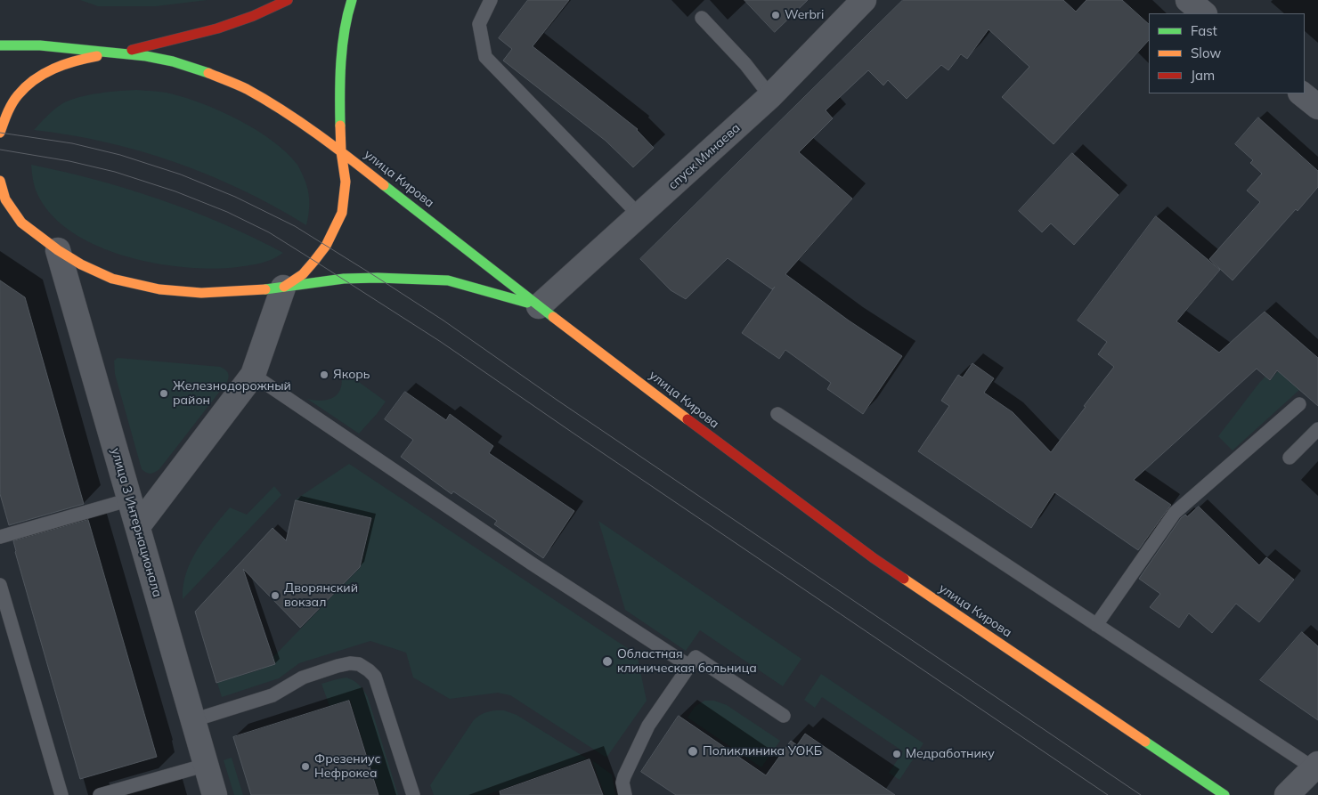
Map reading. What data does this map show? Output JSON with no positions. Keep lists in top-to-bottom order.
{
  "streets": {
    "main road": ["улица Кирова"],
    "street": ["спуск Минаева", "улица 3 Интернационала"]
  },
  "crossings": [
    ["спуск Минаева", "улица Кирова"]
  ],
  "places": [
    "Werbri",
    "Якорь",
    "Железнодорожный район",
    "Дворянский вокзал",
    "Областная клиническая больница",
    "Поликлиника УОКБ",
    "Медработнику",
    "Фрезениус Нефрокеа"
  ],
  "legend": ["Fast", "Slow", "Jam"]
}
